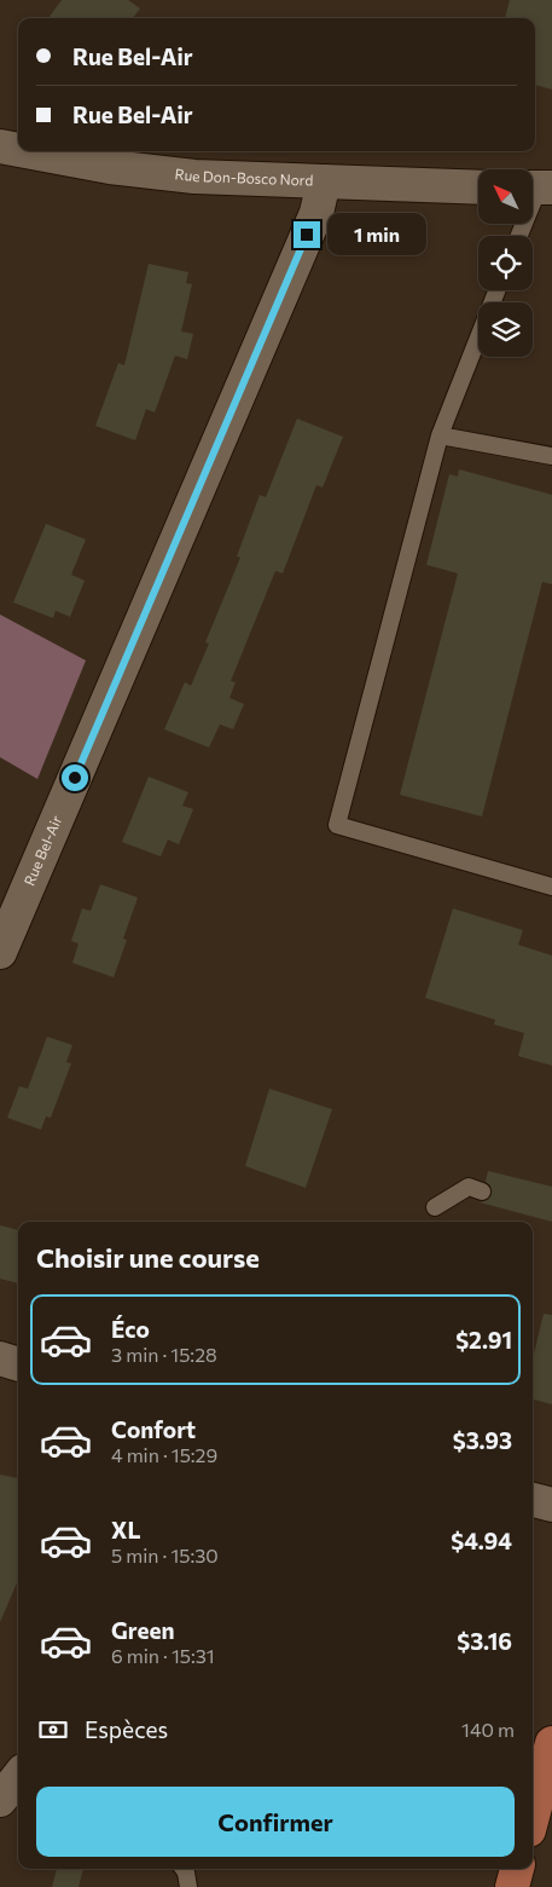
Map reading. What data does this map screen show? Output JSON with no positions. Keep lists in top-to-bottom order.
{
  "streets": {
    "street": ["Rue Don-Bosco Nord", "Rue Bel-Air"]
  },
  "crossings": [
    ["Rue Don-Bosco Nord", "Rue Bel-Air"]
  ],
  "north": "top left",
  "page": {
    "banner": ["Rue Bel-Air", "Rue Bel-Air"],
    "bubble": "1 min",
    "heading": "Choisir une course",
    "list": [
      {
        "name": "Éco",
        "note": "3 min · 15:28",
        "value": "$2.91"
      },
      {
        "name": "Confort",
        "note": "4 min · 15:29",
        "value": "$3.93"
      },
      {
        "name": "XL",
        "note": "5 min · 15:30",
        "value": "$4.94"
      },
      {
        "name": "Green",
        "note": "6 min · 15:31",
        "value": "$3.16"
      }
    ],
    "pay": ["Espèces", "140 m"],
    "buttons": "Confirmer"
  }
}
